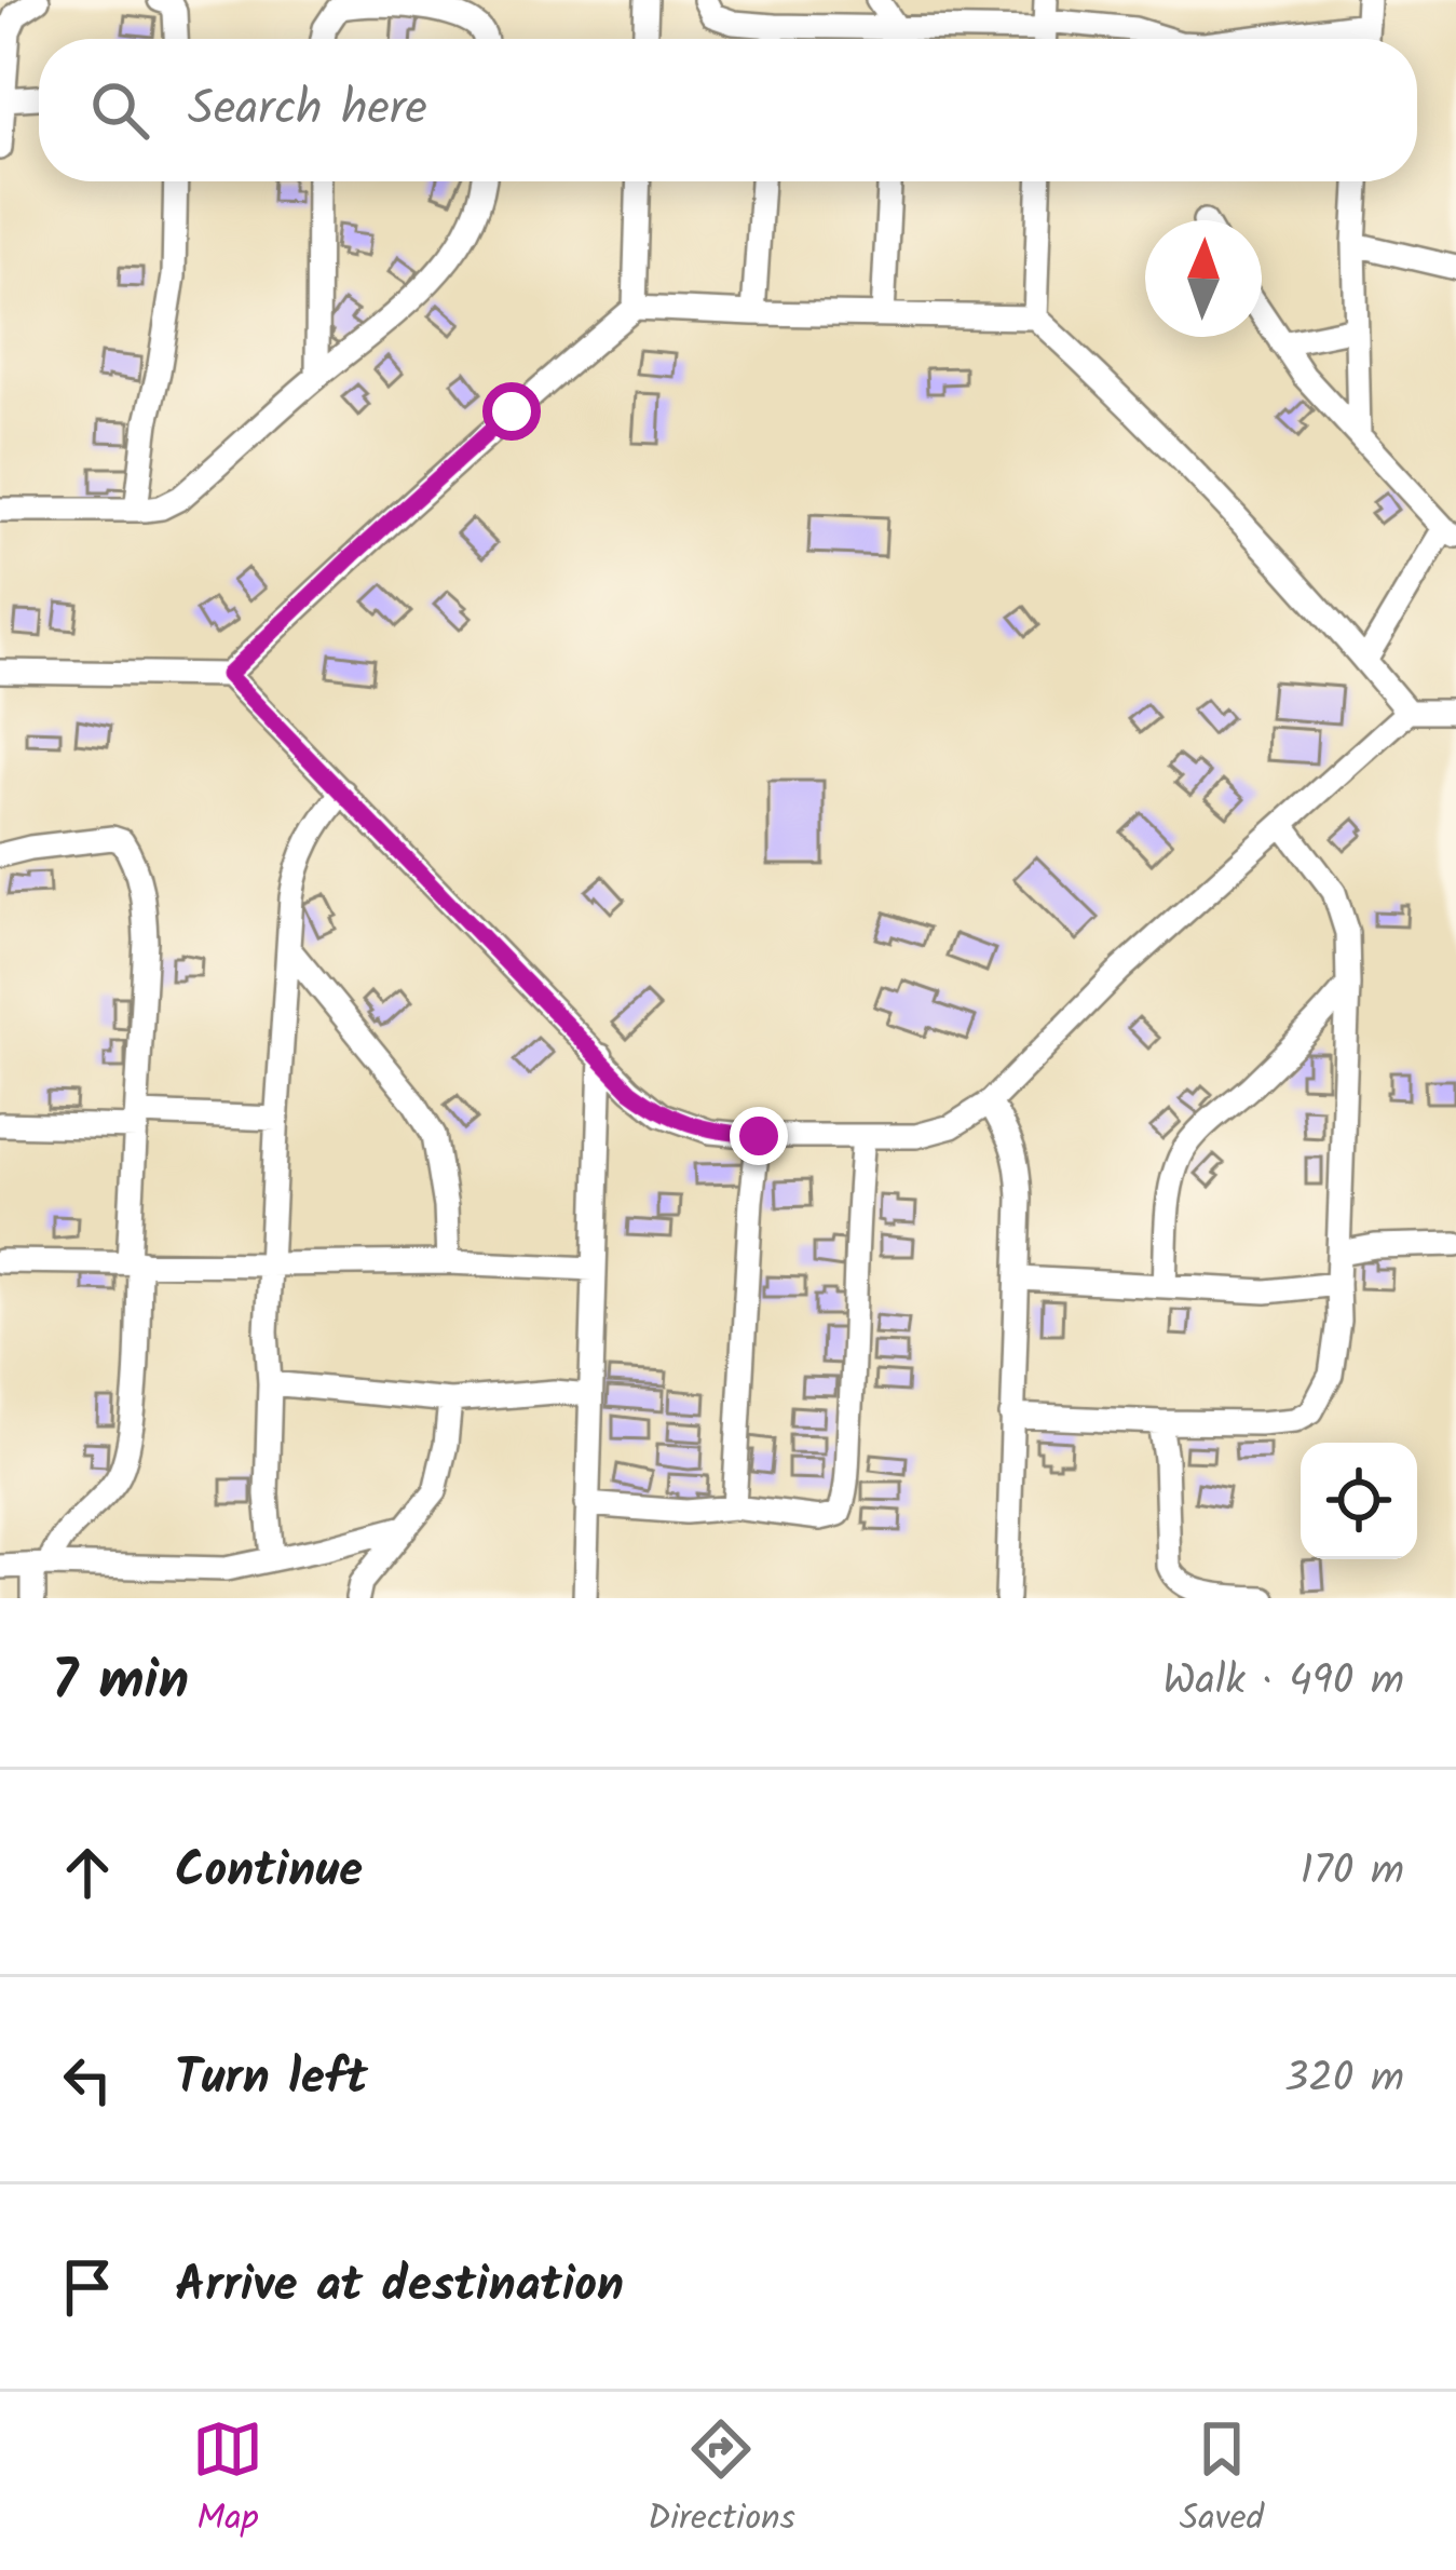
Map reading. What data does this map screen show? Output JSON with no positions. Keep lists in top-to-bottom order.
{
  "north": "top",
  "page": {
    "search": "Search here",
    "heading": ["7 min", "Walk · 490 m"],
    "list": [
      ["Continue", "170 m"],
      ["Turn left", "320 m"],
      "Arrive at destination"
    ],
    "nav": ["Map", "Directions", "Saved"]
  }
}
